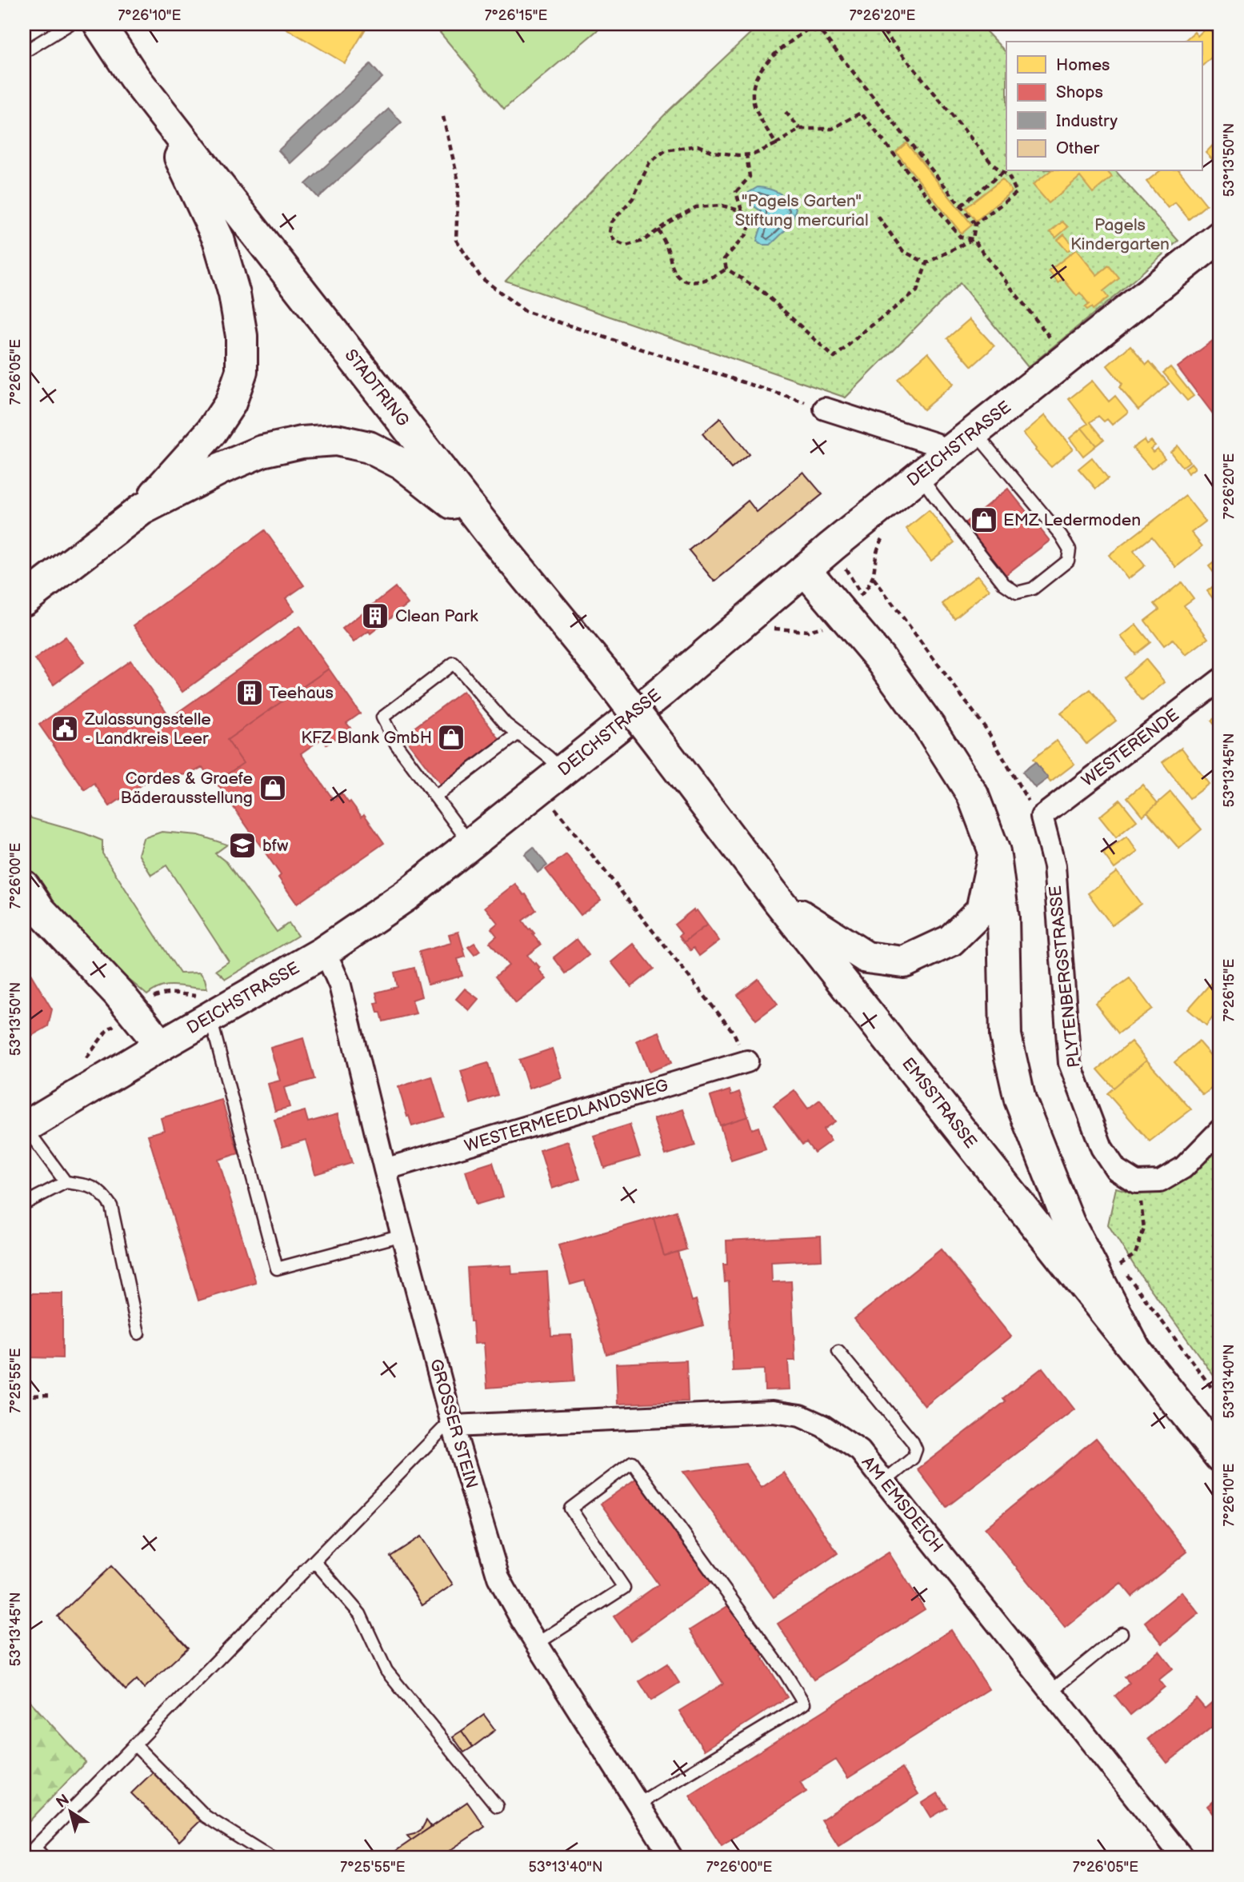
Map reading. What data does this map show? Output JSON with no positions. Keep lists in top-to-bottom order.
{
  "streets": {
    "main road": ["STADTRING", "DEICHSTRASSE", "EMSSTRASSE"],
    "street": [
      "WESTERENDE",
      "PLYTENBERGSTRASSE",
      "WESTERMEEDLANDSWEG",
      "GROSSER STEIN",
      "AM EMSDEICH"
    ]
  },
  "crossings": [
    ["STADTRING", "EMSSTRASSE"],
    ["DEICHSTRASSE", "GROSSER STEIN"],
    ["WESTERENDE", "PLYTENBERGSTRASSE"],
    ["WESTERMEEDLANDSWEG", "GROSSER STEIN"],
    ["GROSSER STEIN", "AM EMSDEICH"]
  ],
  "parks": ["\"Pagels Garten\" Stiftung mercurial", "Pagels Kindergarten"],
  "places": {
    "shop": ["EMZ Ledermoden", "KFZ Blank GmbH", "Cordes & Graefe Bäderausstellung"],
    "building": ["Clean Park", "Teehaus"],
    "public building": ["Zulassungsstelle - Landkreis Leer"],
    "school or university": ["bfw"]
  },
  "legend": [
    "Homes",
    "Shops",
    "Industry",
    "Other"
  ],
  "north": "top left",
  "coordinates": [
    "7°26'10\"E",
    "7°26'15\"E",
    "7°26'20\"E",
    "53°13'50\"N",
    "7°26'05\"E",
    "53°13'45\"N",
    "7°26'00\"E",
    "7°25'55\"E",
    "53°13'40\"N"
  ]
}
